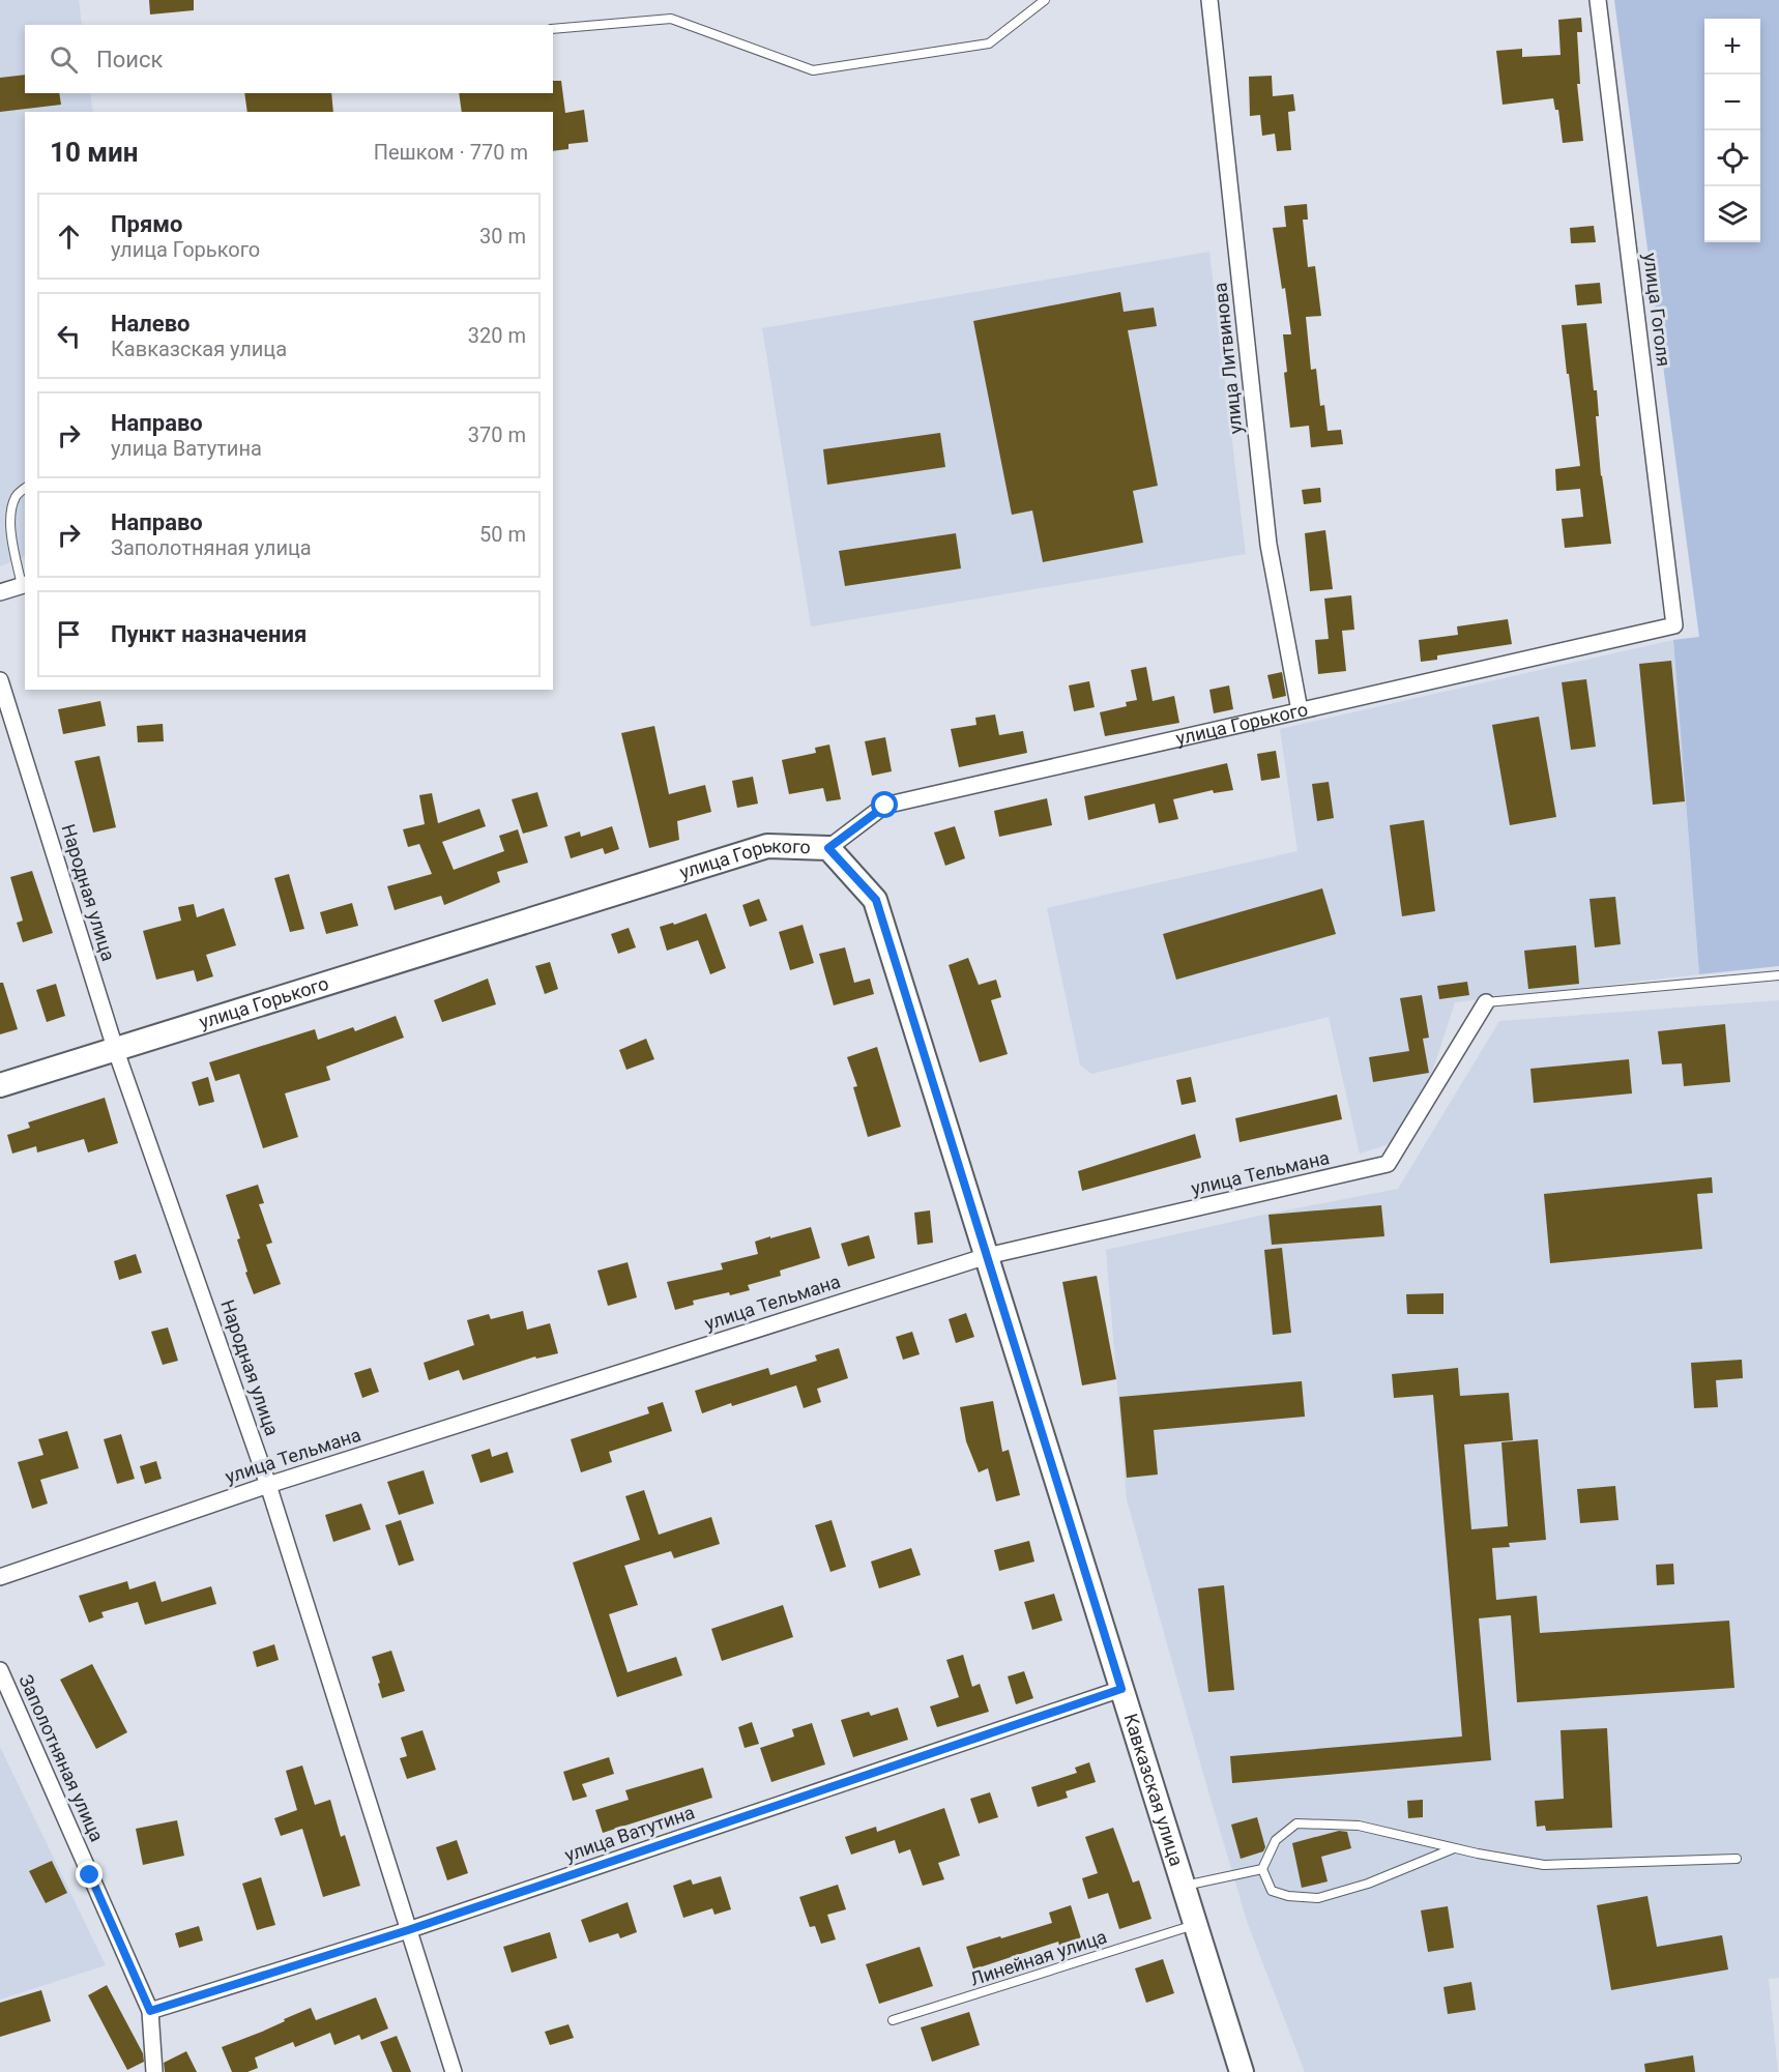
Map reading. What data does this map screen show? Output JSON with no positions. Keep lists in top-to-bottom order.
{
  "streets": {
    "main road": ["улица Горького", "Кавказская улица"],
    "street": [
      "улица Гоголя",
      "улица Литвинова",
      "Народная улица",
      "улица Тельмана",
      "Заполотняная улица",
      "улица Ватутина"
    ],
    "lane": ["Линейная улица"]
  },
  "crossings": [
    ["улица Гоголя", "улица Горького"],
    ["улица Литвинова", "улица Горького"],
    ["улица Горького", "Народная улица"],
    ["улица Горького", "Кавказская улица"],
    ["Народная улица", "улица Тельмана"],
    ["Народная улица", "улица Ватутина"],
    ["улица Тельмана", "Кавказская улица"],
    ["Заполотняная улица", "улица Ватутина"],
    ["Кавказская улица", "улица Ватутина"],
    ["Кавказская улица", "Линейная улица"]
  ],
  "page": {
    "map_buttons": ["+", "−"],
    "search": "Поиск",
    "heading": ["10 мин", "Пешком · 770 m"],
    "list": [
      ["Прямо", "улица Горького", "30 m"],
      ["Налево", "Кавказская улица", "320 m"],
      ["Направо", "улица Ватутина", "370 m"],
      ["Направо", "Заполотняная улица", "50 m"],
      "Пункт назначения"
    ]
  }
}
